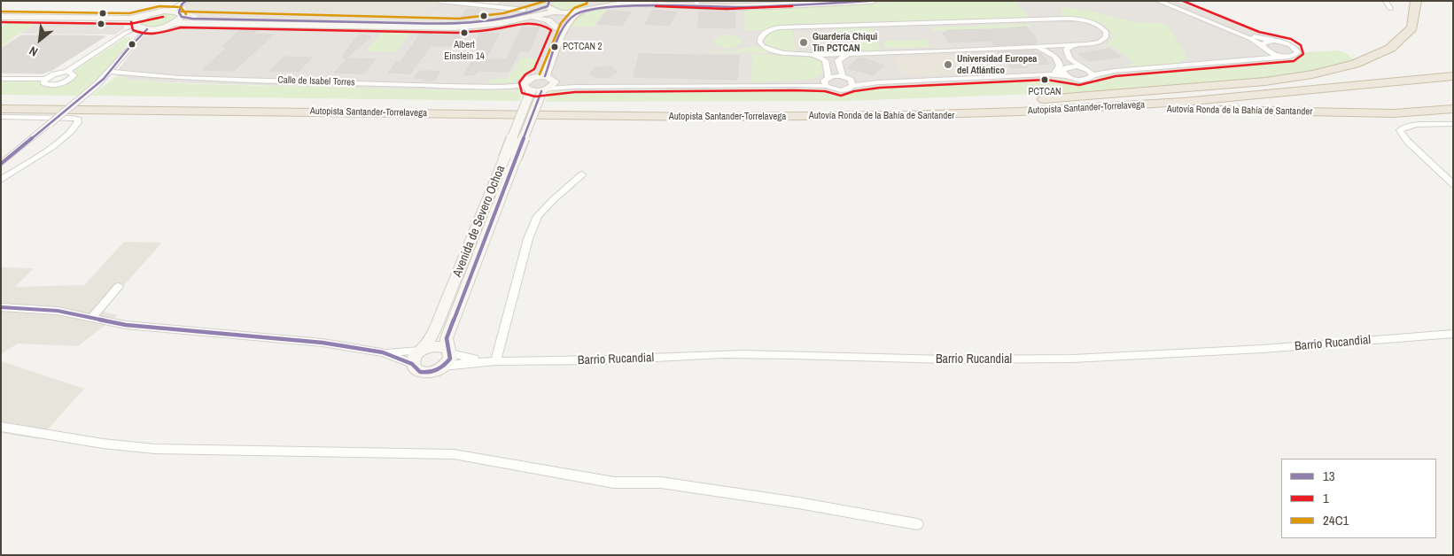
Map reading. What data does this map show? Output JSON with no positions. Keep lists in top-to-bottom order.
{
  "streets": {
    "highway": ["Autopista Santander-Torrelavega", "Autovía Ronda de la Bahía de Santander"],
    "main road": ["Avenida de Severo Ochoa"],
    "street": ["Calle de Isabel Torres", "Barrio Rucandial"]
  },
  "crossings": [
    ["Calle de Isabel Torres", "Avenida de Severo Ochoa"],
    ["Autopista Santander-Torrelavega", "Autovía Ronda de la Bahía de Santander"],
    ["Avenida de Severo Ochoa", "Barrio Rucandial"]
  ],
  "places": [
    "Albert Einstein 14",
    "Guardería Chiqui Tin PCTCAN",
    "PCTCAN 2",
    "Universidad Europea del Atlántico",
    "PCTCAN"
  ],
  "lines": ["transit line 13", "transit line 1", "transit line 24C1"],
  "legend": ["13", "1", "24C1"],
  "north": "bottom left"
}
